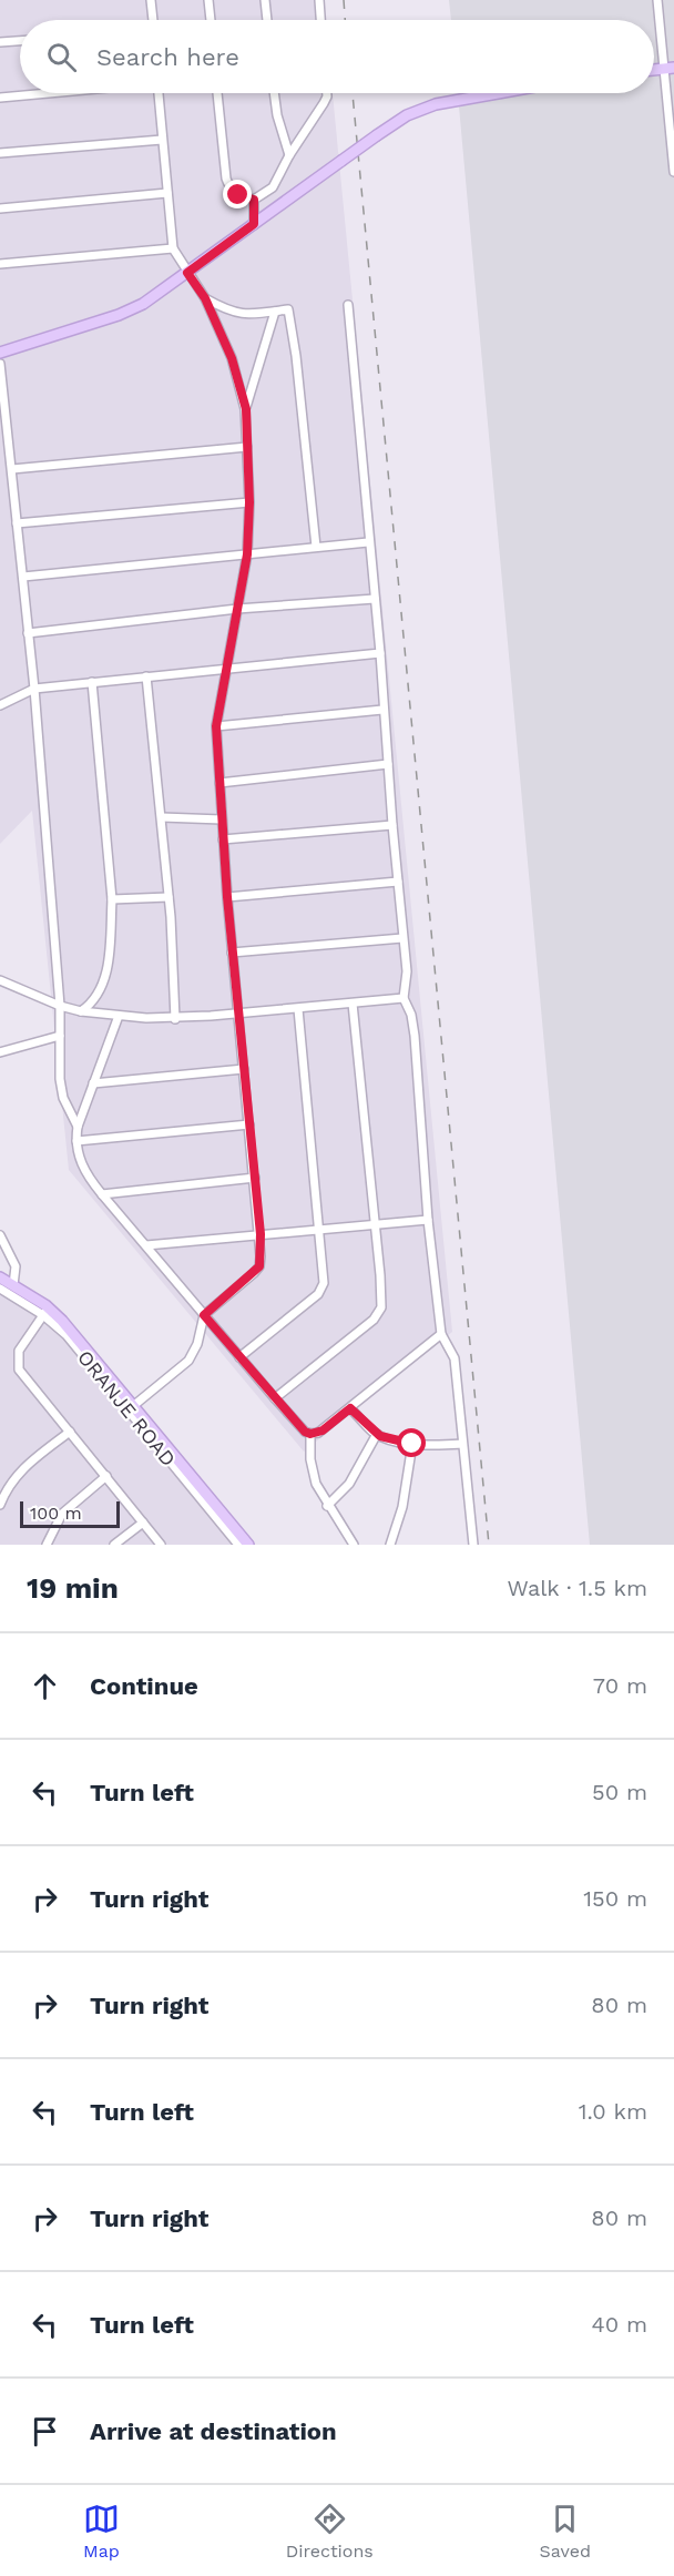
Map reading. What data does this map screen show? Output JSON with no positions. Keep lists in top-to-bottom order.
{
  "streets": {
    "street": ["ORANJE ROAD"]
  },
  "scale_bar": "100 m",
  "page": {
    "search": "Search here",
    "scale": "100 m",
    "heading": ["19 min", "Walk · 1.5 km"],
    "list": [
      ["Continue", "70 m"],
      ["Turn left", "50 m"],
      ["Turn right", "150 m"],
      ["Turn right", "80 m"],
      ["Turn left", "1.0 km"],
      ["Turn right", "80 m"],
      ["Turn left", "40 m"],
      "Arrive at destination"
    ],
    "nav": ["Map", "Directions", "Saved"]
  }
}
